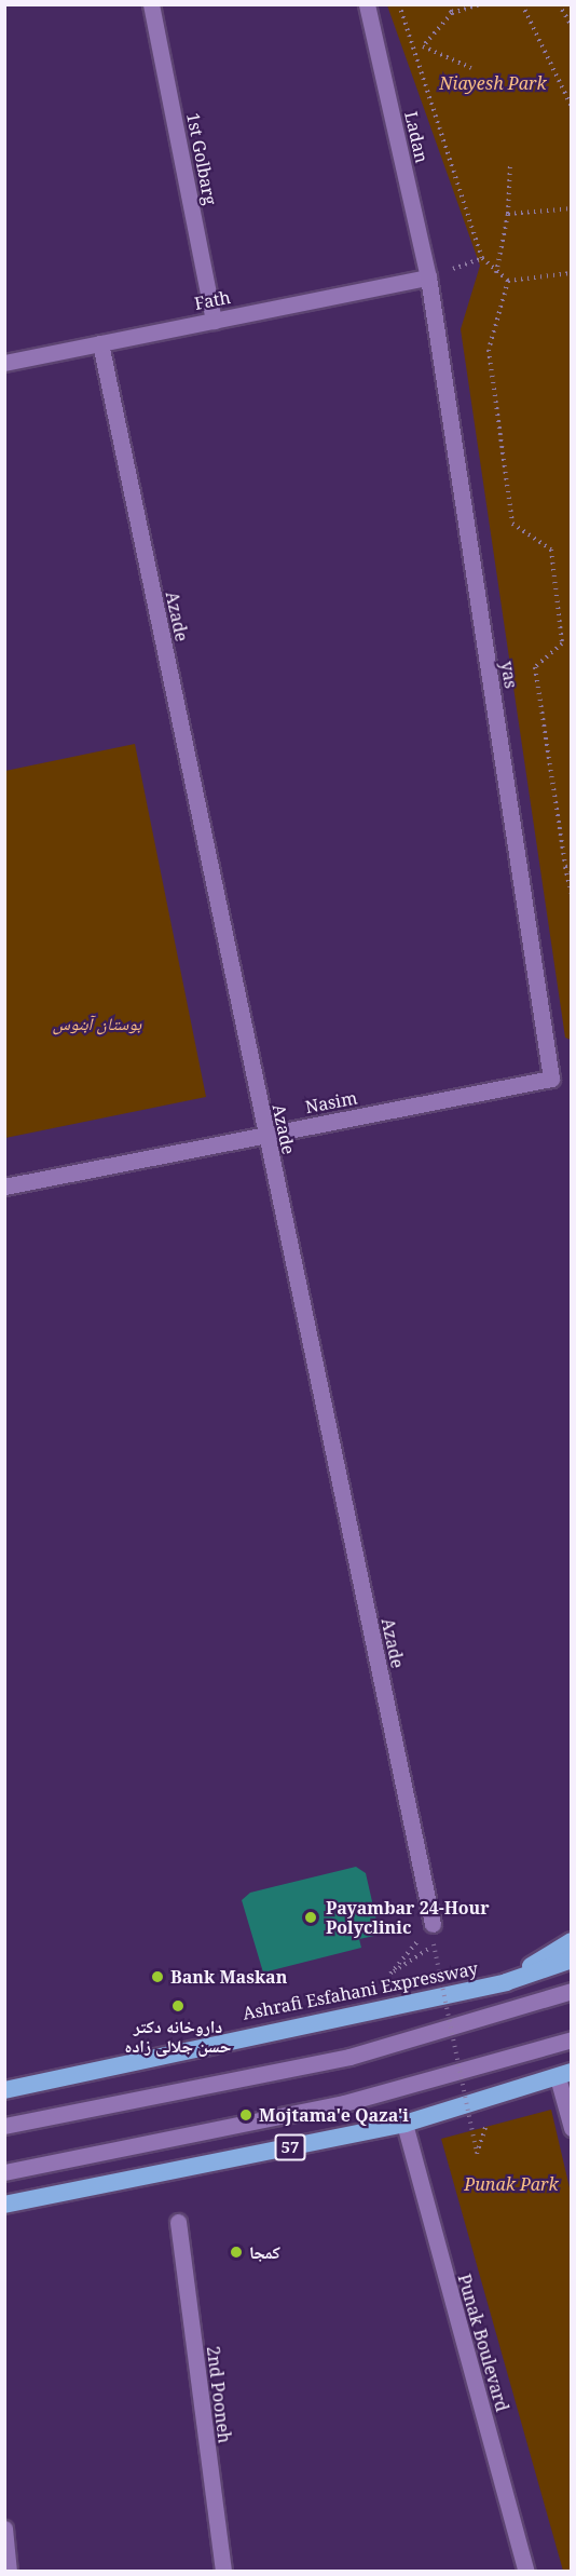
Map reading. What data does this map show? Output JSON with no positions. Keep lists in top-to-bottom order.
{
  "streets": {
    "highway": ["Ashrafi Esfahani Expressway", "57"],
    "street": [
      "Ladan",
      "1st Golbarg",
      "Fath",
      "Azade",
      "yas",
      "Nasim",
      "Punak Boulevard",
      "2nd Pooneh"
    ]
  },
  "crossings": [
    ["Ladan", "Fath"],
    ["Ladan", "yas"],
    ["1st Golbarg", "Fath"],
    ["Fath", "Azade"],
    ["Fath", "yas"],
    ["Azade", "Nasim"],
    ["yas", "Nasim"],
    ["57", "Punak Boulevard"]
  ],
  "parks": ["Niayesh Park", "بوستان آبنوس", "Punak Park"],
  "places": [
    "Payambar 24-Hour Polyclinic",
    "Bank Maskan",
    "داروخانه دکتر حسن جلالی زاده",
    "Mojtama'e Qaza'i",
    "کمجا"
  ]
}
